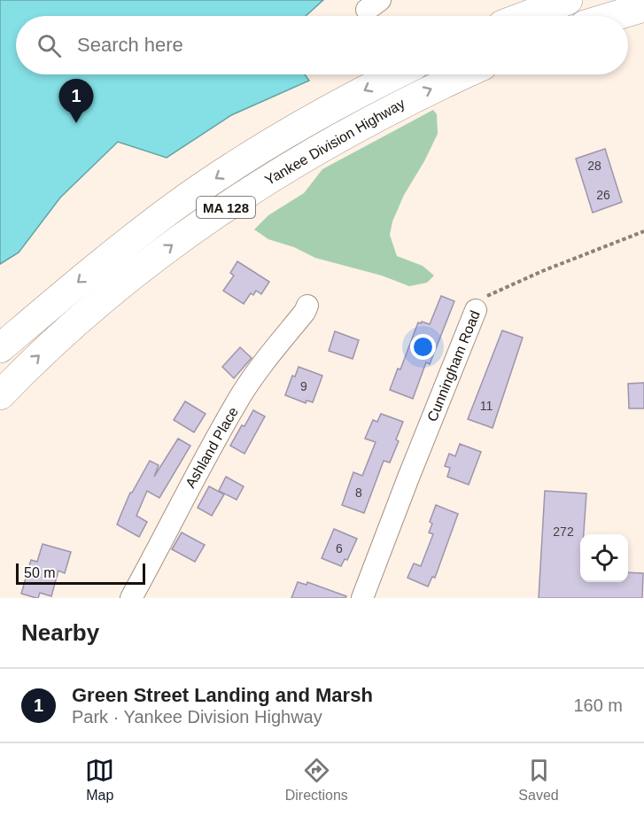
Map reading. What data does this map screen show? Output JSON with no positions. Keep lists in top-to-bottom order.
{
  "streets": {
    "highway": ["Yankee Division Highway", "MA 128"],
    "street": ["Cunningham Road", "Ashland Place"]
  },
  "house_numbers": [
    "28",
    "26",
    "9",
    "11",
    "8",
    "272",
    "6"
  ],
  "scale_bar": "50 m",
  "page": {
    "search": "Search here",
    "pins": "1",
    "scale": "50 m",
    "heading": "Nearby",
    "list": [
      {
        "mark": "1",
        "name": "Green Street Landing and Marsh",
        "note": "Park · Yankee Division Highway",
        "value": "160 m"
      }
    ],
    "nav": ["Map", "Directions", "Saved"]
  }
}
